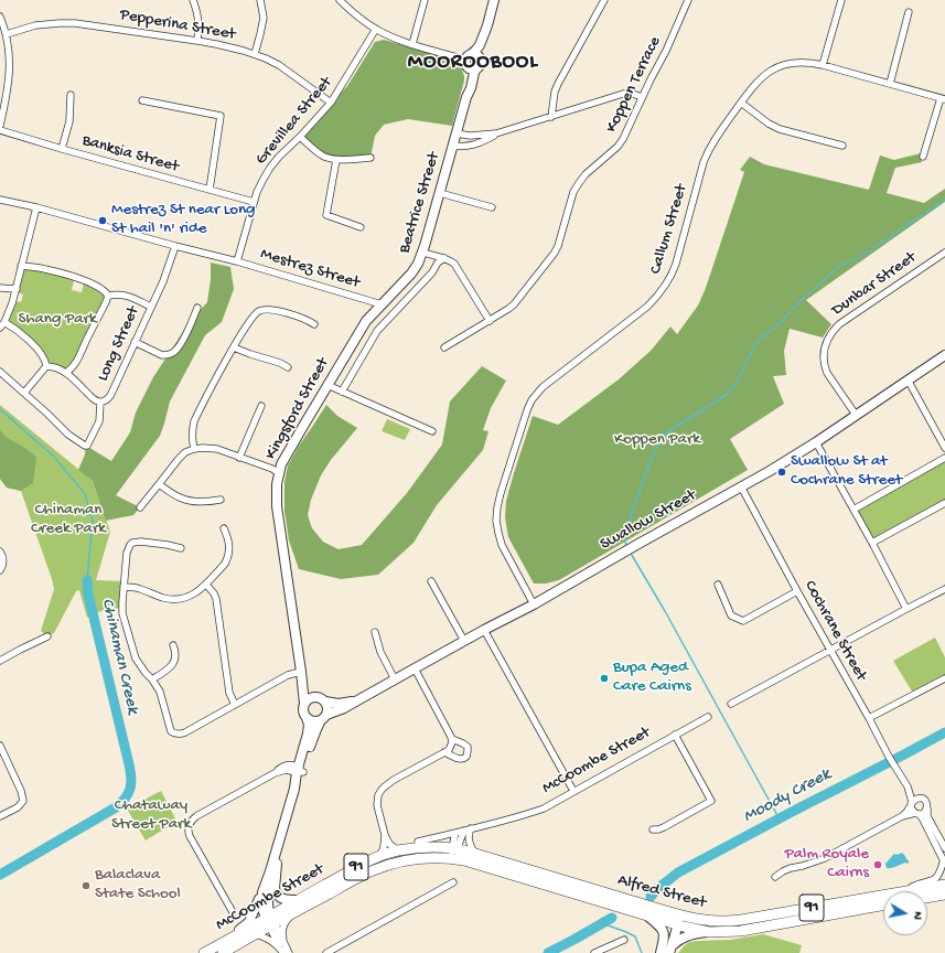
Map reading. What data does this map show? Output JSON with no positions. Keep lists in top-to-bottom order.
{
  "streets": {
    "main road": ["McCoombe Street", "91", "Alfred Street"],
    "street": [
      "Pepperina Street",
      "Koppen Terrace",
      "Grevillea Street",
      "Banksia Street",
      "Beatrice Street",
      "Callum Street",
      "Mestrez Street",
      "Dunbar Street",
      "Long Street",
      "Kingsford Street",
      "Swallow Street",
      "Cochrane Street"
    ]
  },
  "crossings": [
    ["Pepperina Street", "Grevillea Street"],
    ["Grevillea Street", "Banksia Street"],
    ["Grevillea Street", "Mestrez Street"],
    ["Beatrice Street", "Mestrez Street"],
    ["Beatrice Street", "Kingsford Street"],
    ["Callum Street", "Swallow Street"],
    ["Mestrez Street", "Long Street"],
    ["Mestrez Street", "Kingsford Street"],
    ["Dunbar Street", "Swallow Street"],
    ["Kingsford Street", "Swallow Street"],
    ["Swallow Street", "Cochrane Street"],
    ["McCoombe Street", "Alfred Street"]
  ],
  "districts": ["MOOROOBOOL"],
  "water": ["Chinaman Creek", "Moody Creek"],
  "parks": [
    "Shang Park",
    "Koppen Park",
    "Chinaman Creek Park",
    "Chataway Street Park"
  ],
  "places": [
    "Mestrez St near Long St hail 'n' ride",
    "Swallow St at Cochrane Street",
    "Bupa Aged Care Cairns",
    "Palm Royale Cairns",
    "Balaclava State School"
  ],
  "north": "right"
}
